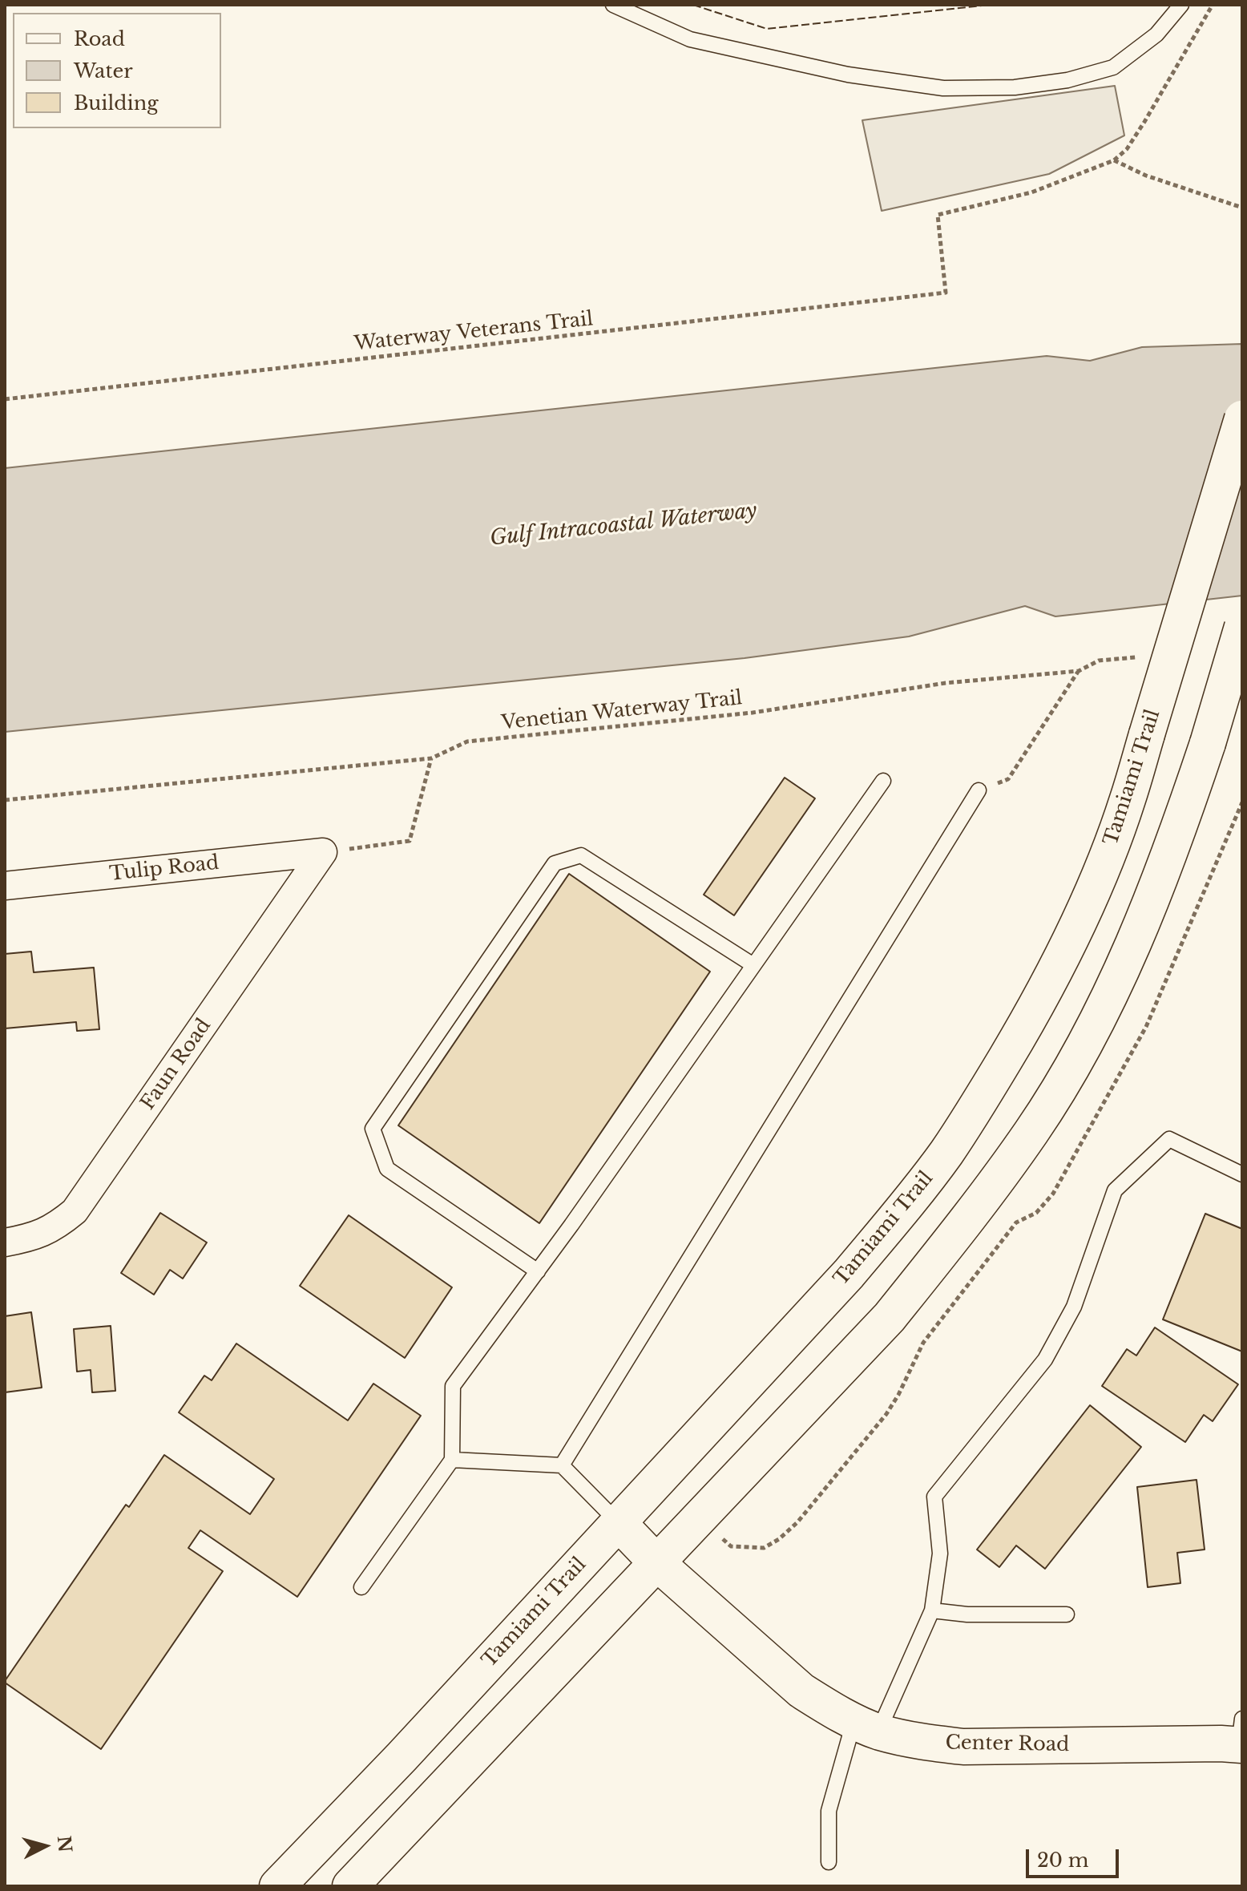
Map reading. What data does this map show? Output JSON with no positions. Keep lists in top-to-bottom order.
{
  "streets": {
    "main road": ["Tamiami Trail", "Center Road"],
    "street": ["Tulip Road", "Faun Road"],
    "path": ["Waterway Veterans Trail", "Venetian Waterway Trail"]
  },
  "crossings": [
    ["Tamiami Trail", "Center Road"],
    ["Tulip Road", "Faun Road"]
  ],
  "water": ["Gulf Intracoastal Waterway"],
  "legend": ["Road", "Water", "Building"],
  "scale_bar": "20 m",
  "north": "right"
}
